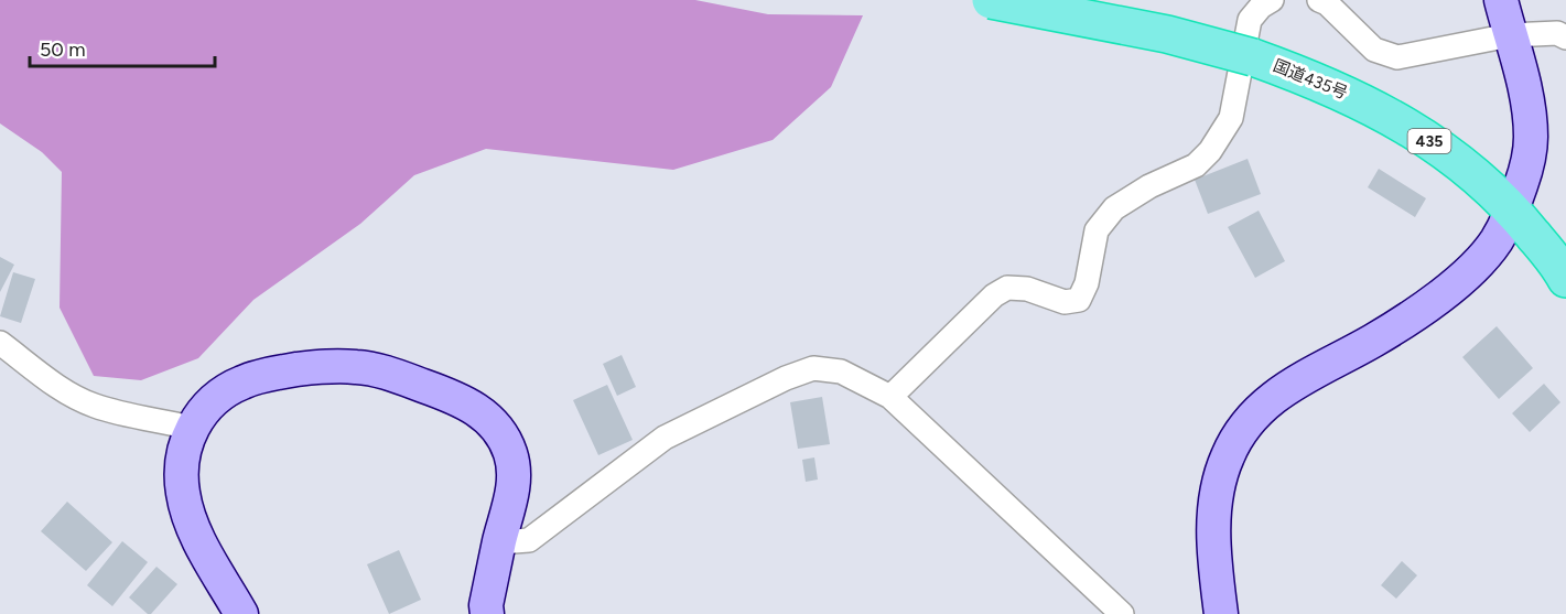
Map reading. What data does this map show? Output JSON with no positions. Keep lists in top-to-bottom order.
{
  "streets": {
    "highway": ["国道435号", "435"]
  },
  "scale_bar": "50 m"
}
